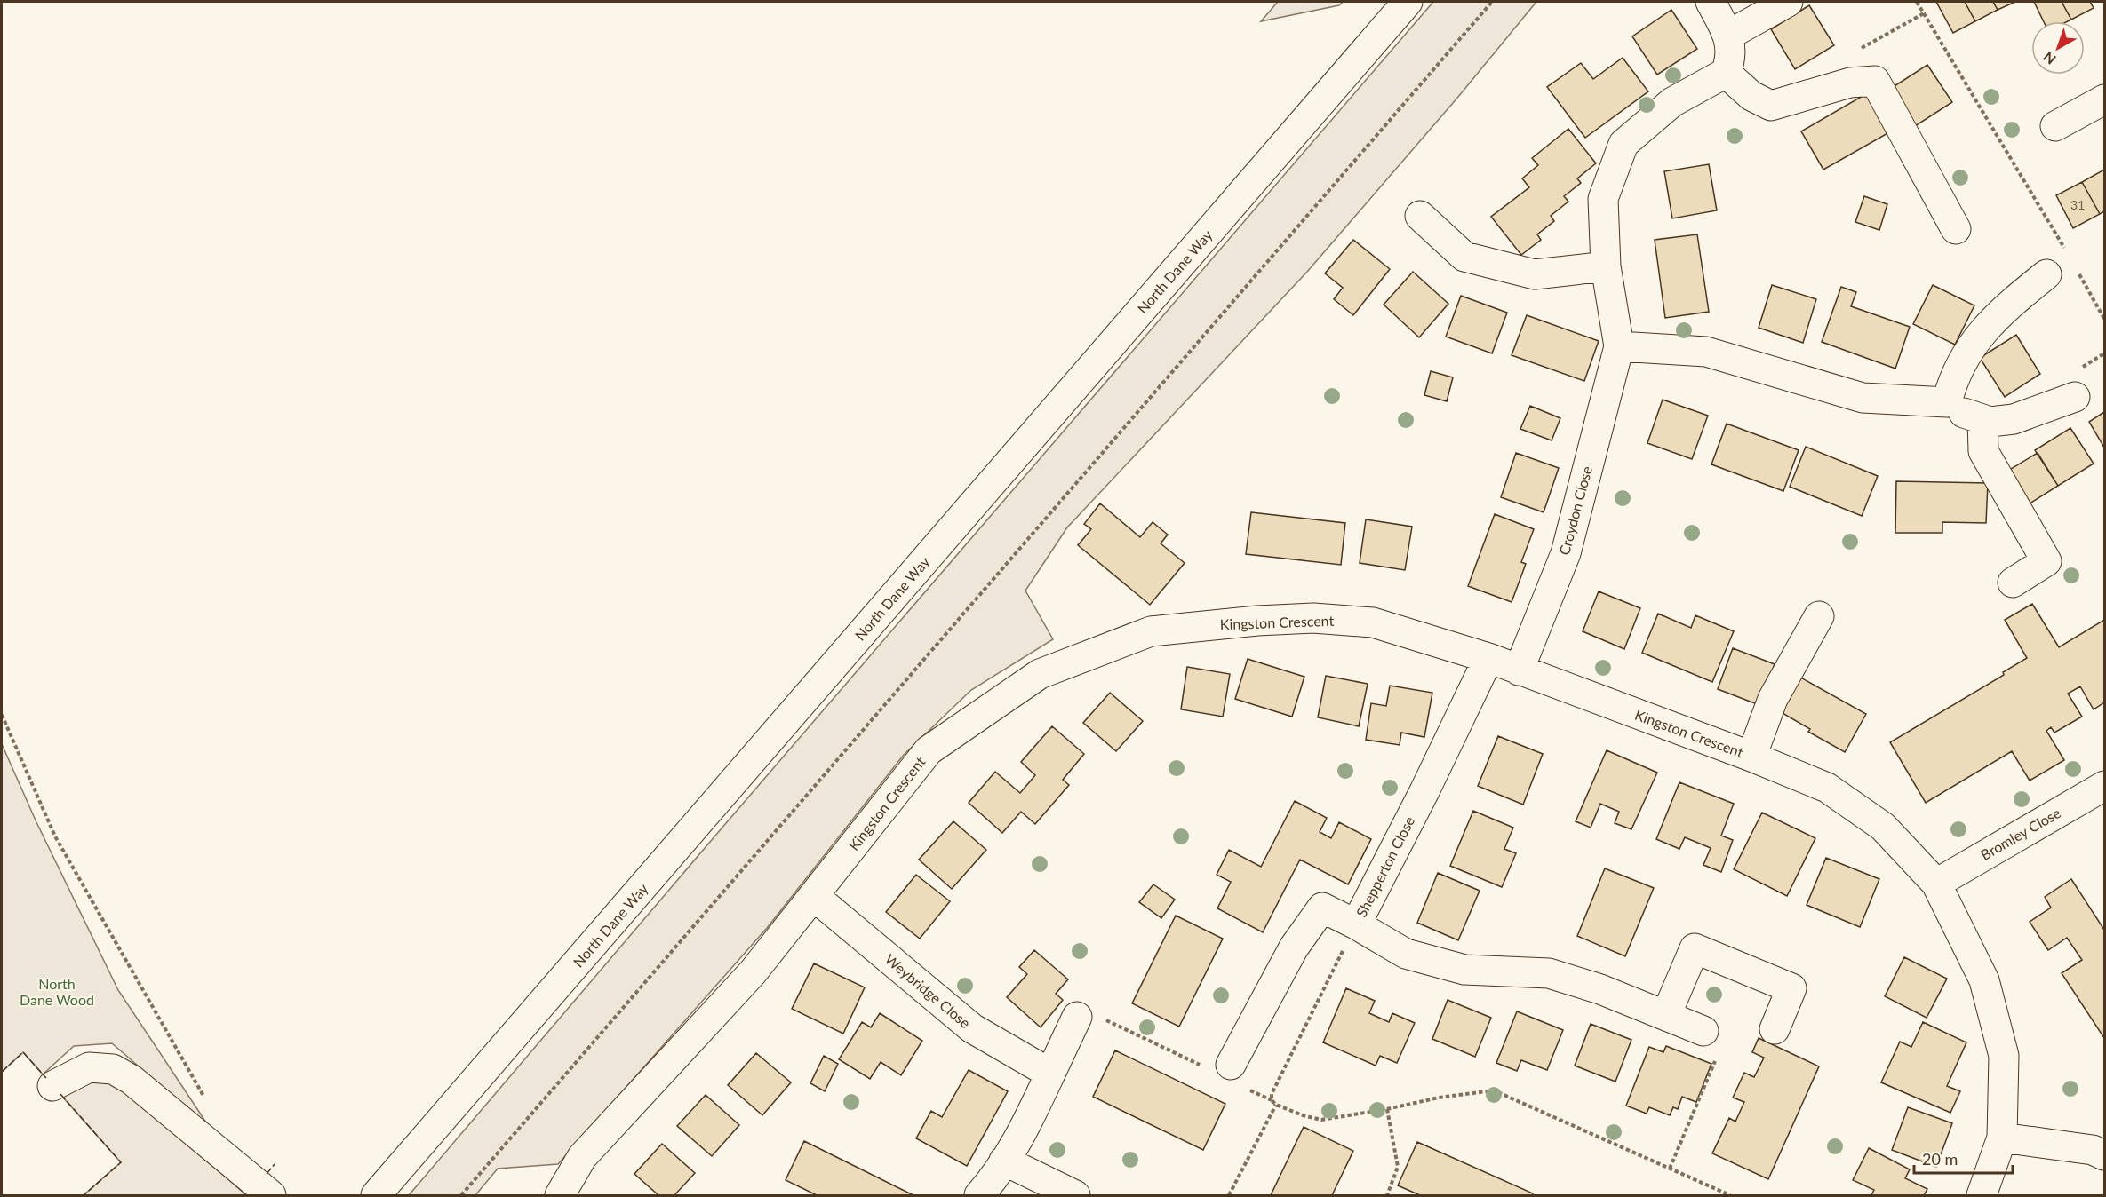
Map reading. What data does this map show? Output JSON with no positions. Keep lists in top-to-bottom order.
{
  "streets": {
    "street": [
      "North Dane Way",
      "Croydon Close",
      "Kingston Crescent",
      "Bromley Close",
      "Shepperton Close",
      "Weybridge Close"
    ]
  },
  "crossings": [
    ["Croydon Close", "Kingston Crescent"],
    ["Kingston Crescent", "Bromley Close"],
    ["Kingston Crescent", "Shepperton Close"],
    ["Kingston Crescent", "Weybridge Close"]
  ],
  "parks": ["North Dane Wood"],
  "house_numbers": ["31"],
  "scale_bar": "20 m",
  "north": "bottom left"
}
